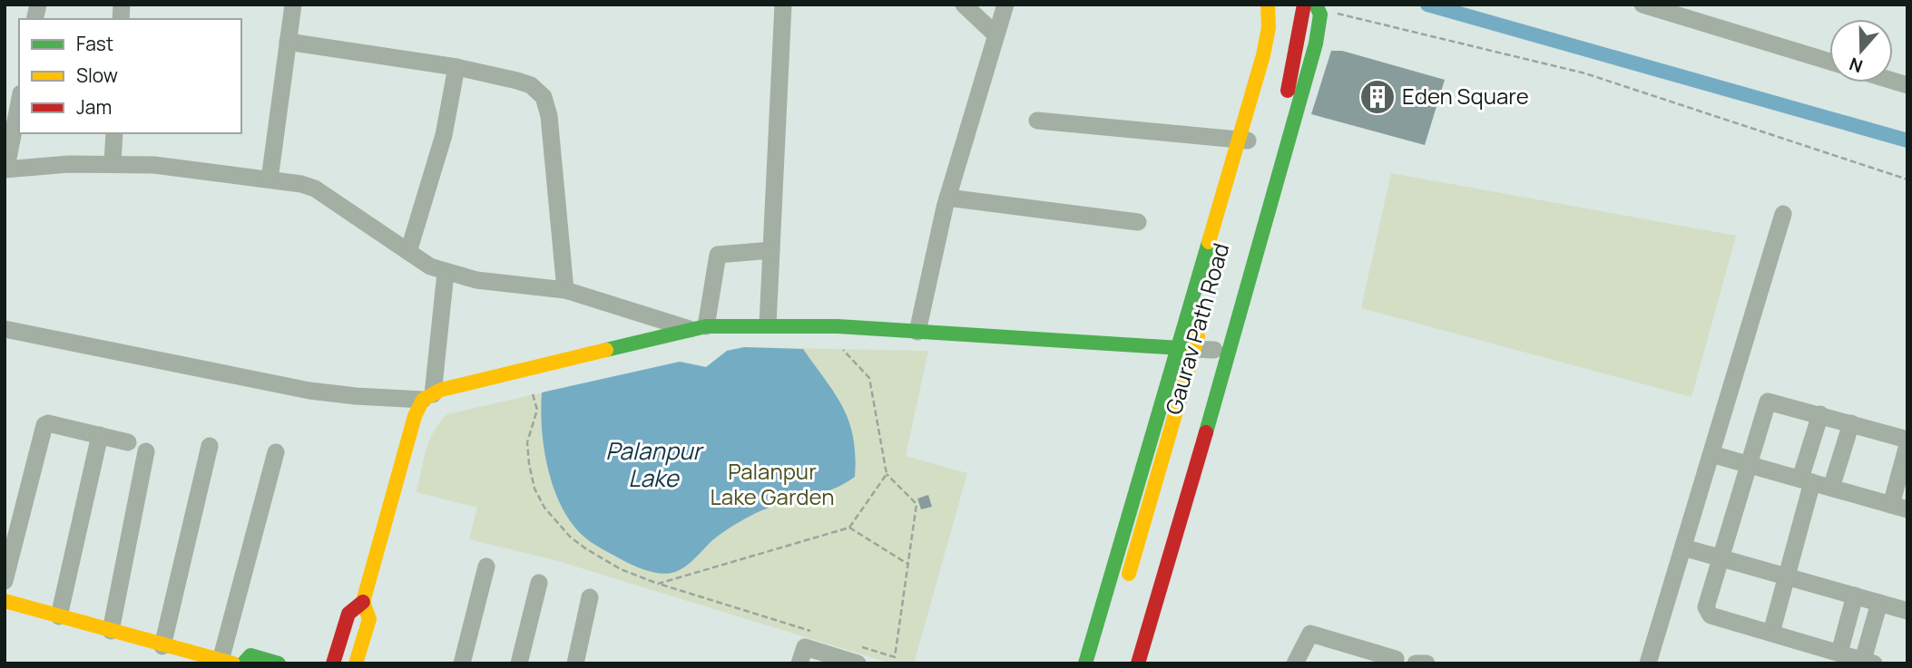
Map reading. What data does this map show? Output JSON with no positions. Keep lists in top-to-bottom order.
{
  "streets": {
    "street": ["Gaurav Path Road"]
  },
  "water": ["Palanpur Lake"],
  "parks": ["Palanpur Lake Garden"],
  "places": {
    "building": ["Eden Square"]
  },
  "legend": ["Fast", "Slow", "Jam"],
  "north": "bottom"
}
